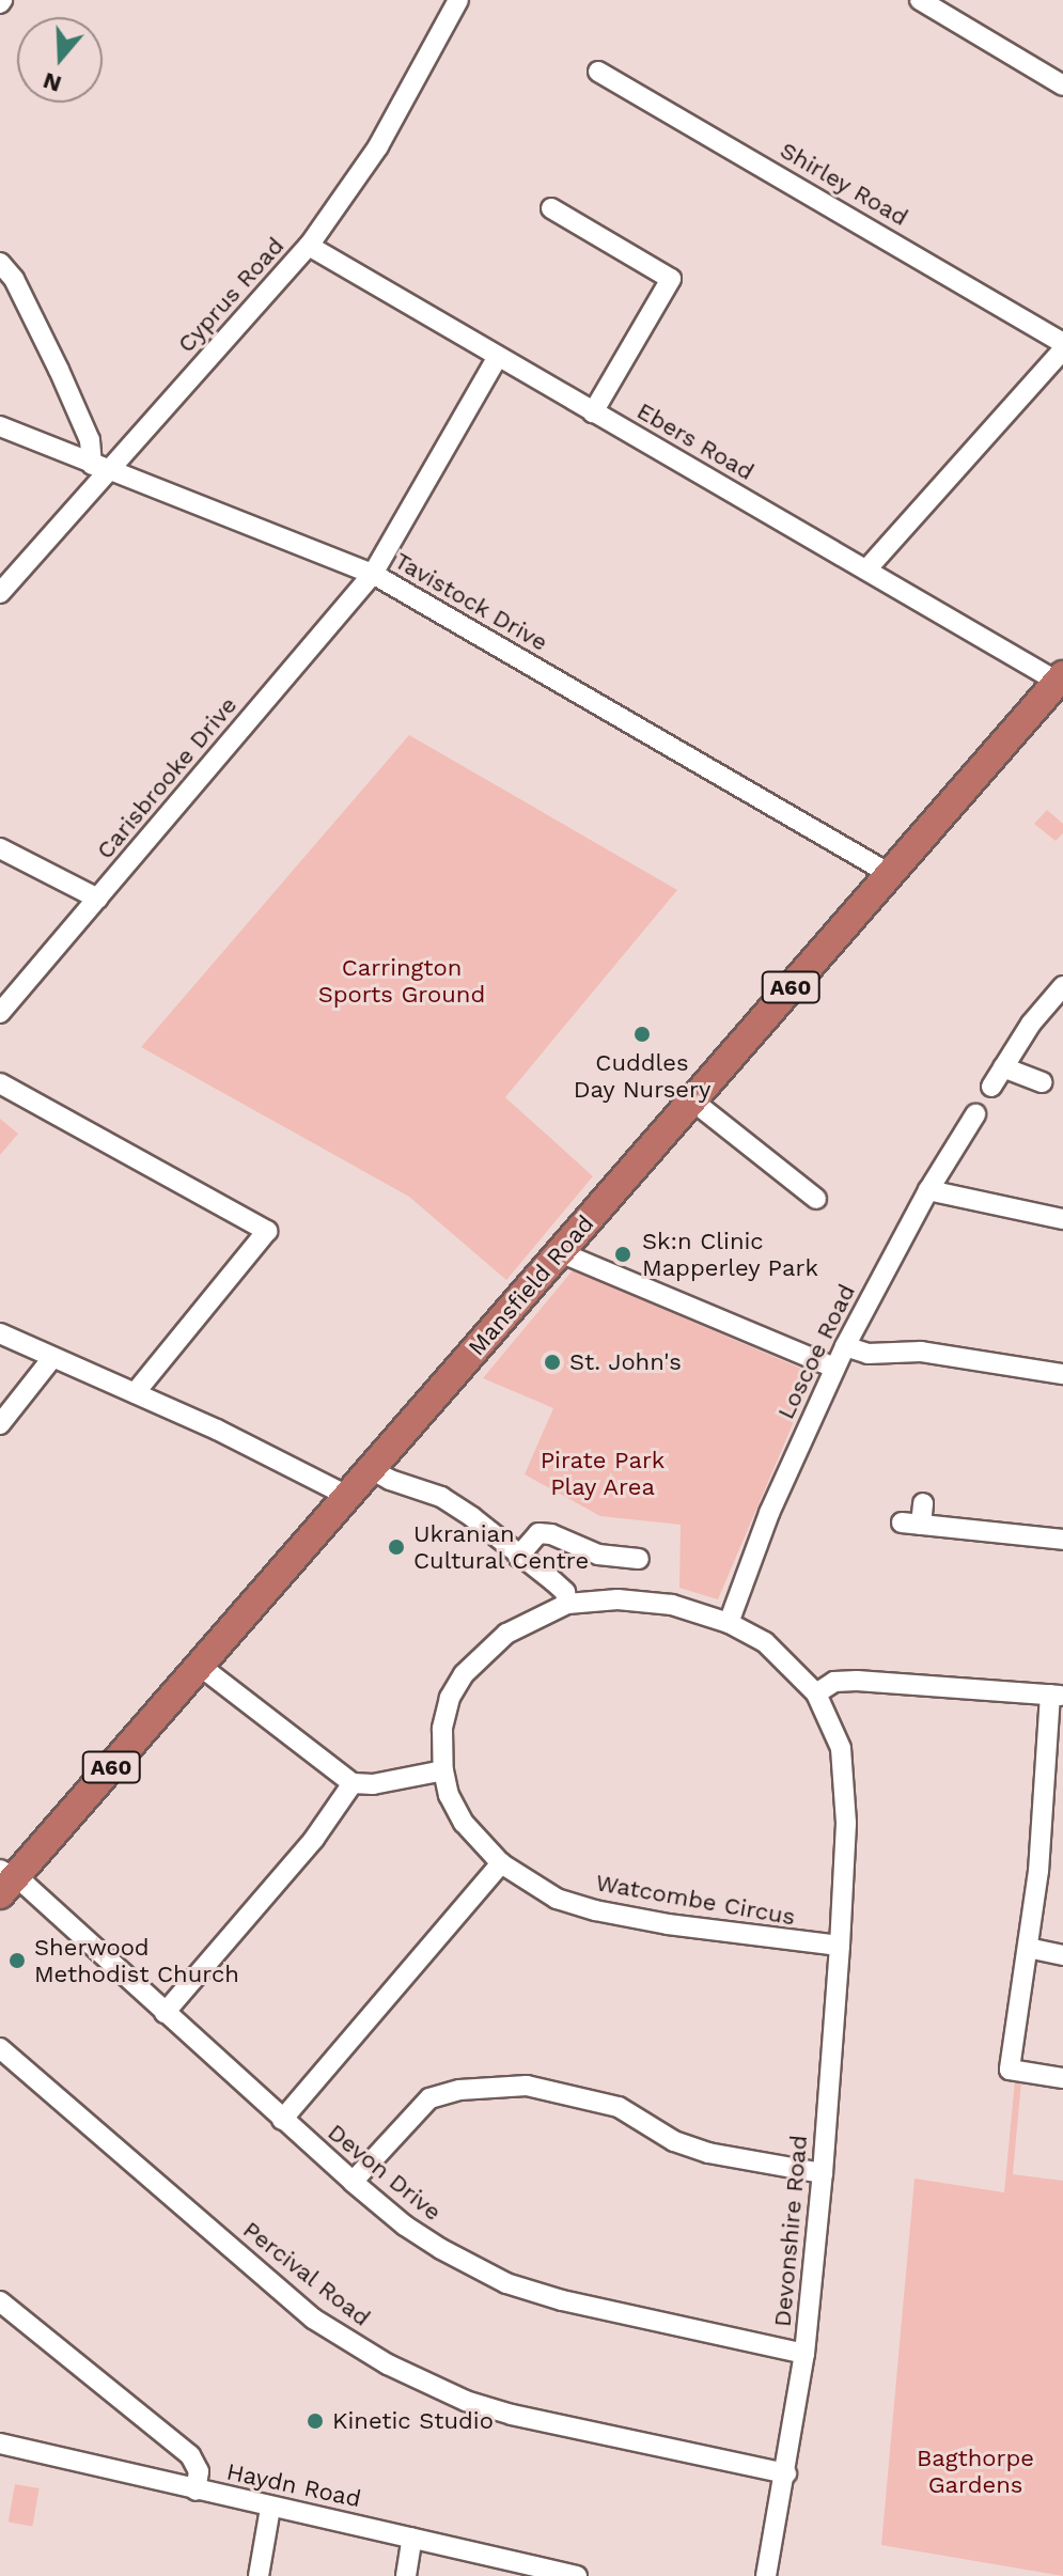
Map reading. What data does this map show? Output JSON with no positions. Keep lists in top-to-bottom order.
{
  "streets": {
    "highway": ["A60", "Mansfield Road"],
    "street": [
      "Shirley Road",
      "Cyprus Road",
      "Ebers Road",
      "Tavistock Drive",
      "Carisbrooke Drive",
      "Loscoe Road",
      "Watcombe Circus",
      "Devon Drive",
      "Devonshire Road",
      "Percival Road",
      "Haydn Road"
    ]
  },
  "crossings": [
    ["Cyprus Road", "Ebers Road"],
    ["Cyprus Road", "Tavistock Drive"],
    ["Ebers Road", "Carisbrooke Drive"],
    ["Ebers Road", "Mansfield Road"],
    ["Tavistock Drive", "Carisbrooke Drive"],
    ["Tavistock Drive", "Mansfield Road"],
    ["Mansfield Road", "Devon Drive"],
    ["Loscoe Road", "Watcombe Circus"],
    ["Watcombe Circus", "Devonshire Road"],
    ["Devon Drive", "Devonshire Road"],
    ["Devonshire Road", "Percival Road"]
  ],
  "parks": ["Carrington Sports Ground", "Pirate Park Play Area", "Bagthorpe Gardens"],
  "places": [
    "Cuddles Day Nursery",
    "Sk:n Clinic Mapperley Park",
    "St. John's",
    "Ukranian Cultural Centre",
    "Sherwood Methodist Church",
    "Kinetic Studio"
  ],
  "north": "bottom"
}
